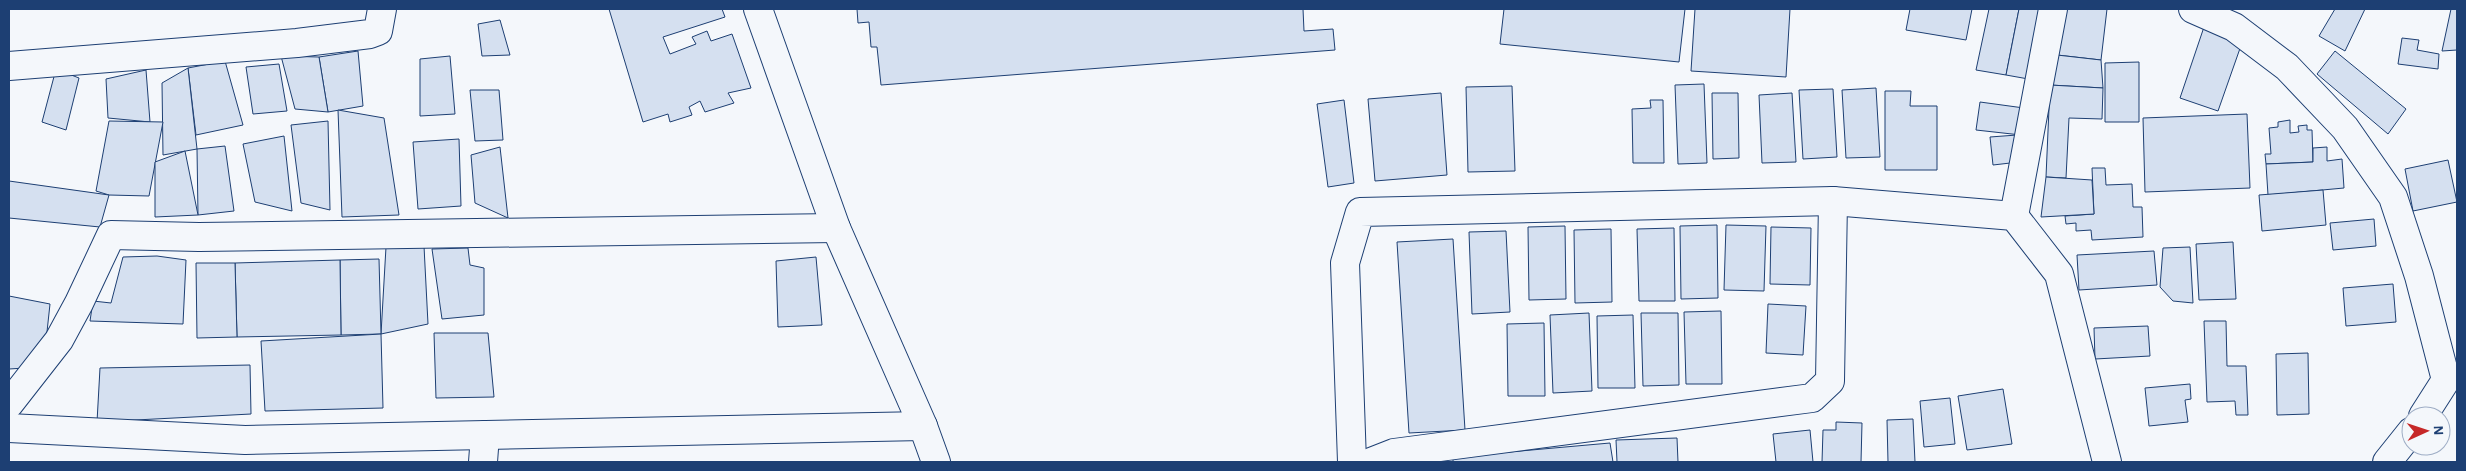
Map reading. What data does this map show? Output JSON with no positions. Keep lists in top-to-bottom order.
{
  "north": "right"
}
